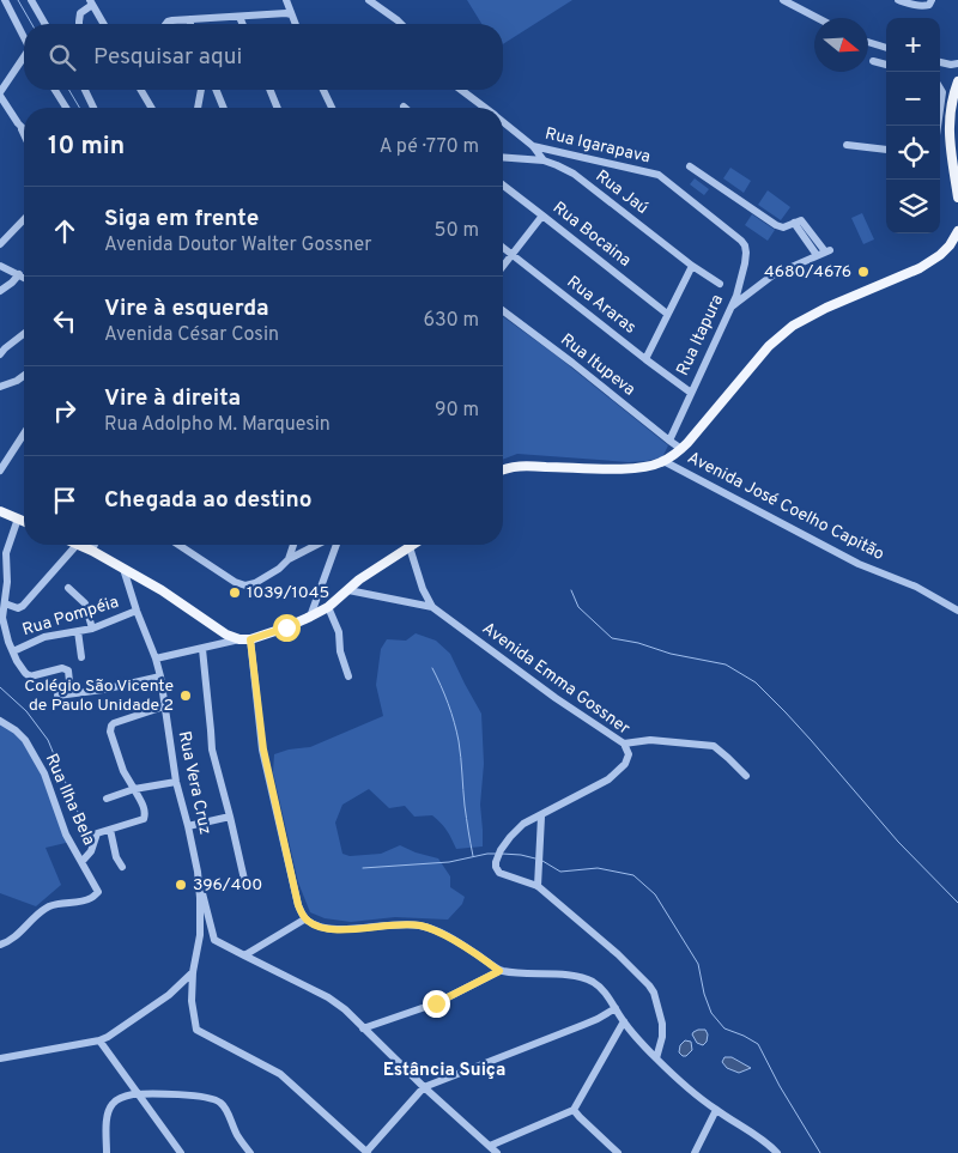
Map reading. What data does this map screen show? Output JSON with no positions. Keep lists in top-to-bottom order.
{
  "streets": {
    "street": [
      "Rua Igarapava",
      "Rua Jaú",
      "Rua Bocaina",
      "Rua Araras",
      "Rua Itapura",
      "Rua Itupeva",
      "Avenida José Coelho Capitão",
      "Rua Pompéia",
      "Avenida Emma Gossner",
      "Rua Vera Cruz",
      "Rua Ilha Bela"
    ]
  },
  "crossings": [
    ["Rua Igarapava", "Rua Jaú"],
    ["Rua Igarapava", "Rua Itapura"],
    ["Rua Araras", "Rua Itapura"],
    ["Rua Itapura", "Rua Itupeva"],
    ["Rua Pompéia", "Rua Vera Cruz"]
  ],
  "districts": ["Estância Suiça"],
  "places": [
    "4680/4676",
    "1039/1045",
    "Colégio São Vicente de Paulo Unidade 2",
    "396/400"
  ],
  "north": "right",
  "page": {
    "map_buttons": ["+", "−"],
    "search": "Pesquisar aqui",
    "heading": ["10 min", "A pé · 770 m"],
    "list": [
      ["Siga em frente", "Avenida Doutor Walter Gossner", "50 m"],
      ["Vire à esquerda", "Avenida César Cosin", "630 m"],
      ["Vire à direita", "Rua Adolpho M. Marquesin", "90 m"],
      "Chegada ao destino"
    ]
  }
}
